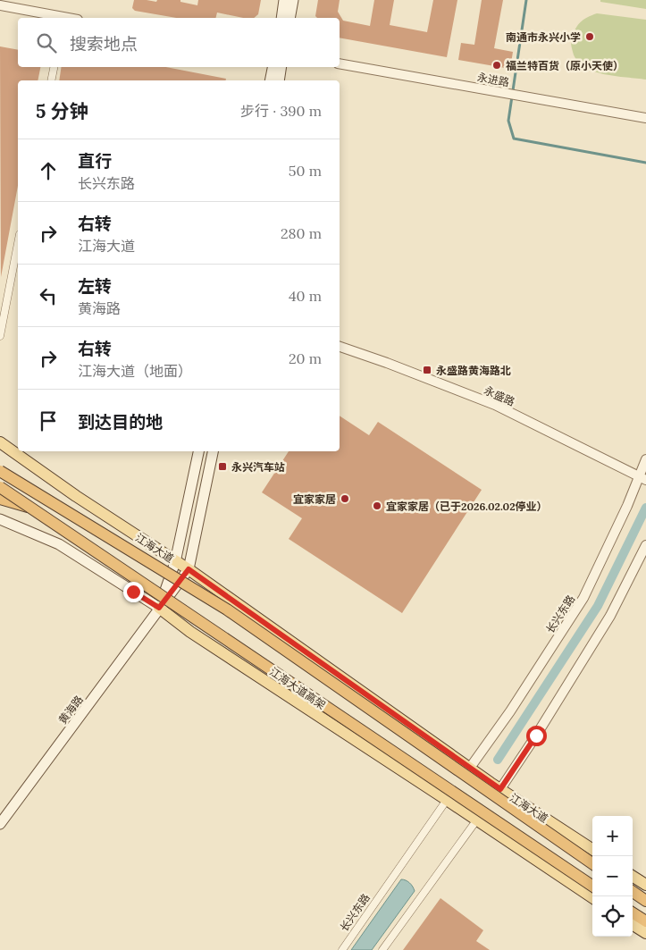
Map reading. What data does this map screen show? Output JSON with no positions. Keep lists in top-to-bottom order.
{
  "streets": {
    "highway": ["江海大道高架"],
    "main road": ["江海大道", "黄海路"],
    "street": ["永进路", "永盛路", "长兴东路"]
  },
  "crossings": [
    ["永盛路", "长兴东路"],
    ["江海大道", "长兴东路"],
    ["江海大道", "黄海路"]
  ],
  "places": {
    "other": [
      "南通市永兴小学",
      "福兰特百货（原小天使）",
      "宜家家居",
      "宜家家居（已于2026.02.02停业）"
    ],
    "transit": ["永盛路黄海路北", "永兴汽车站"]
  },
  "page": {
    "search": "搜索地点",
    "heading": ["5 分钟", "步行 · 390 m"],
    "list": [
      ["直行", "长兴东路", "50 m"],
      ["右转", "江海大道", "280 m"],
      ["左转", "黄海路", "40 m"],
      ["右转", "江海大道（地面）", "20 m"],
      "到达目的地"
    ],
    "map_buttons": ["+", "−"]
  }
}
